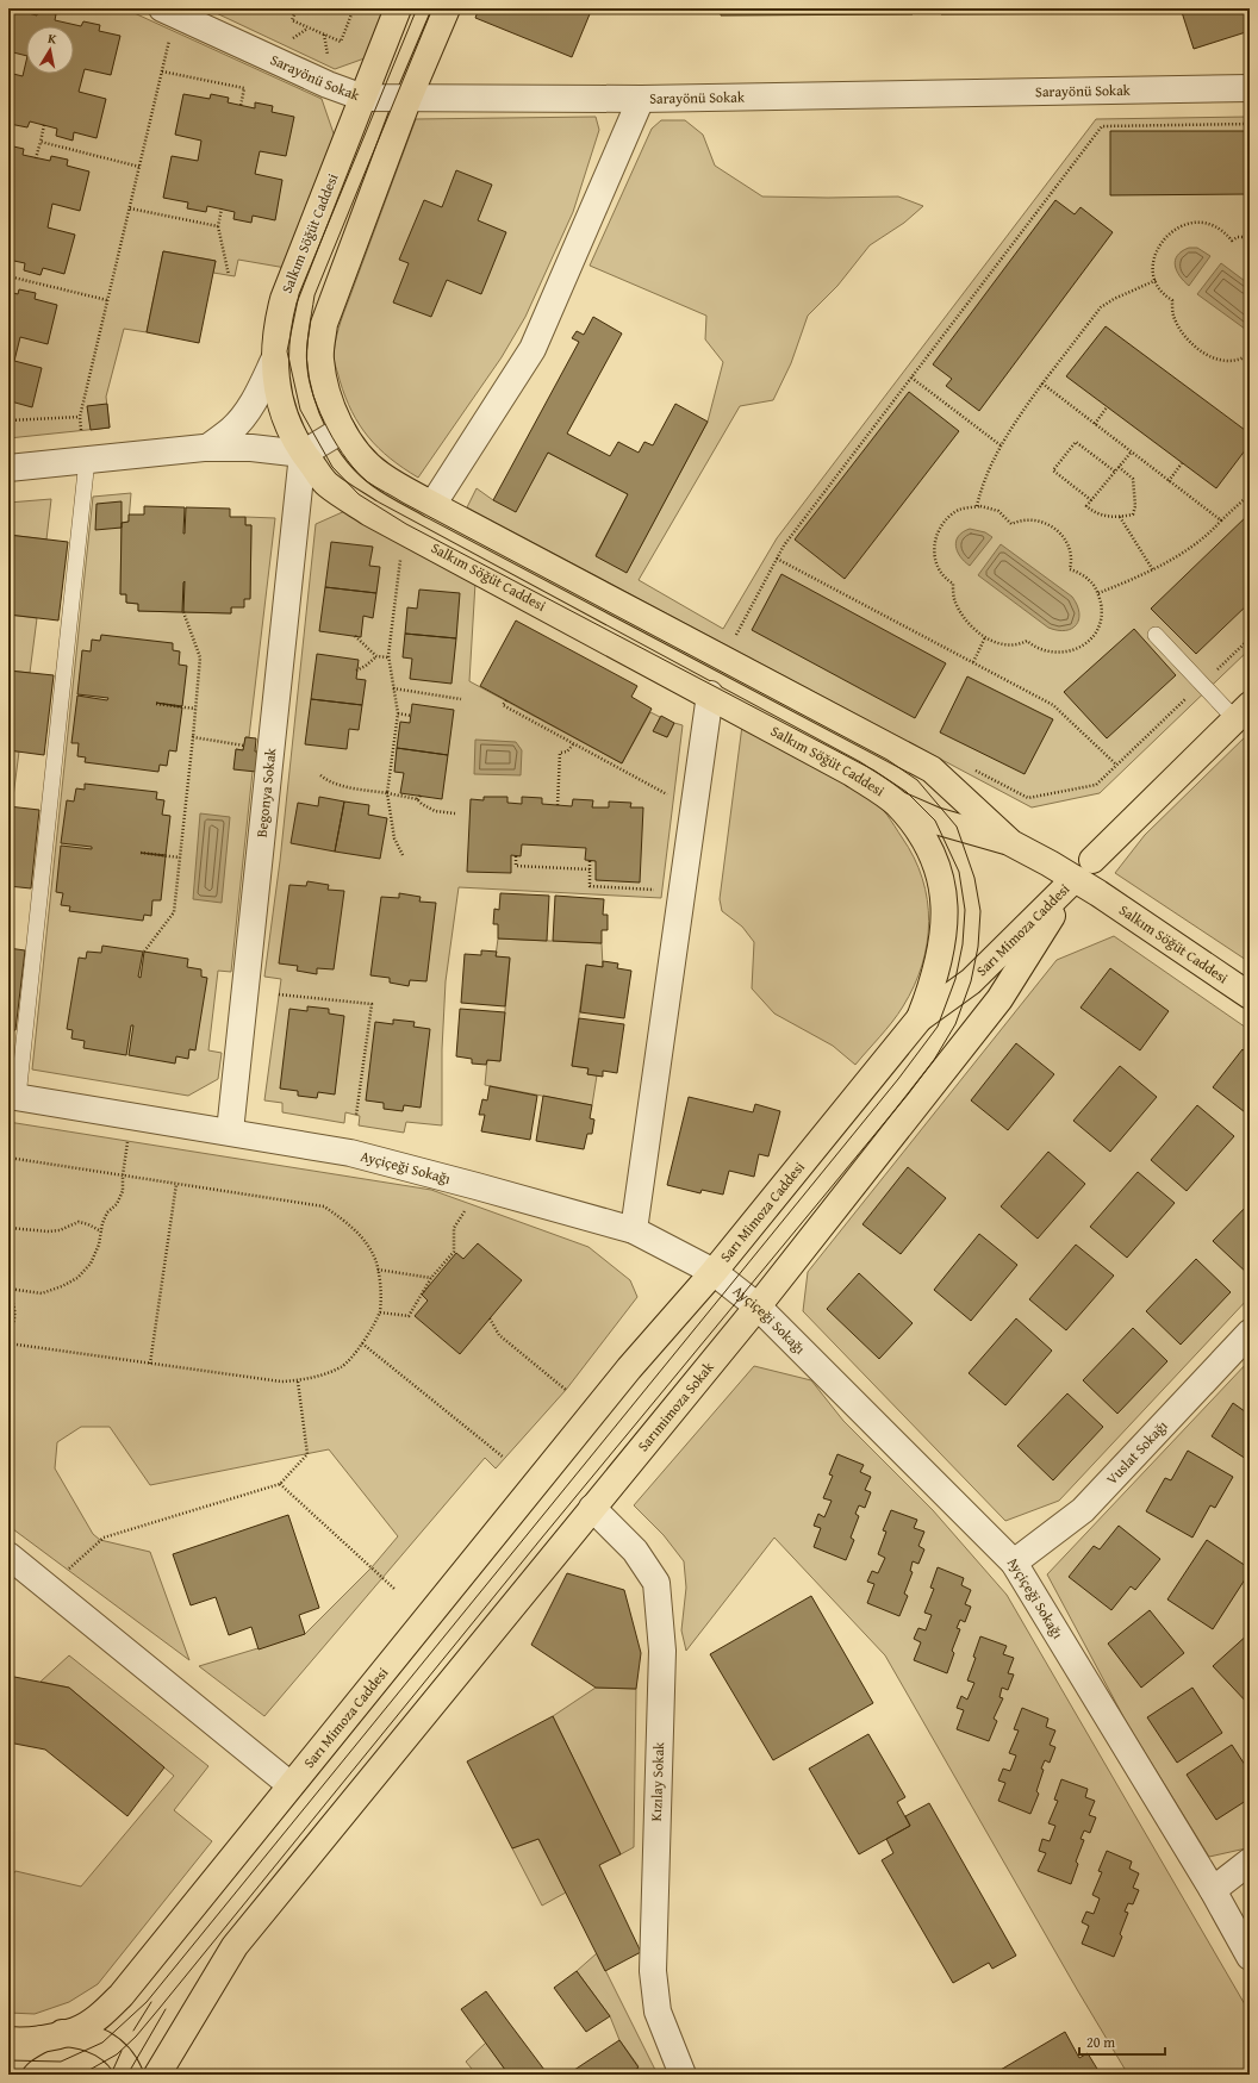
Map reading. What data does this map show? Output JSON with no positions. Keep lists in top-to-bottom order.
{
  "streets": {
    "main road": ["Salkım Söğüt Caddesi", "Sarı Mimoza Caddesi", "Sarımimoza Sokak"],
    "street": [
      "Sarayönü Sokak",
      "Begonya Sokak",
      "Ayçiçeği Sokağı",
      "Vuslat Sokağı",
      "Kızılay Sokak"
    ]
  },
  "crossings": [
    ["Sarayönü Sokak", "Salkım Söğüt Caddesi"],
    ["Salkım Söğüt Caddesi", "Begonya Sokak"],
    ["Salkım Söğüt Caddesi", "Sarı Mimoza Caddesi"],
    ["Begonya Sokak", "Ayçiçeği Sokağı"],
    ["Sarı Mimoza Caddesi", "Ayçiçeği Sokağı"],
    ["Sarı Mimoza Caddesi", "Sarımimoza Sokak"],
    ["Ayçiçeği Sokağı", "Sarımimoza Sokak"],
    ["Ayçiçeği Sokağı", "Vuslat Sokağı"],
    ["Sarımimoza Sokak", "Kızılay Sokak"]
  ],
  "scale_bar": "20 m",
  "north": "top"
}
